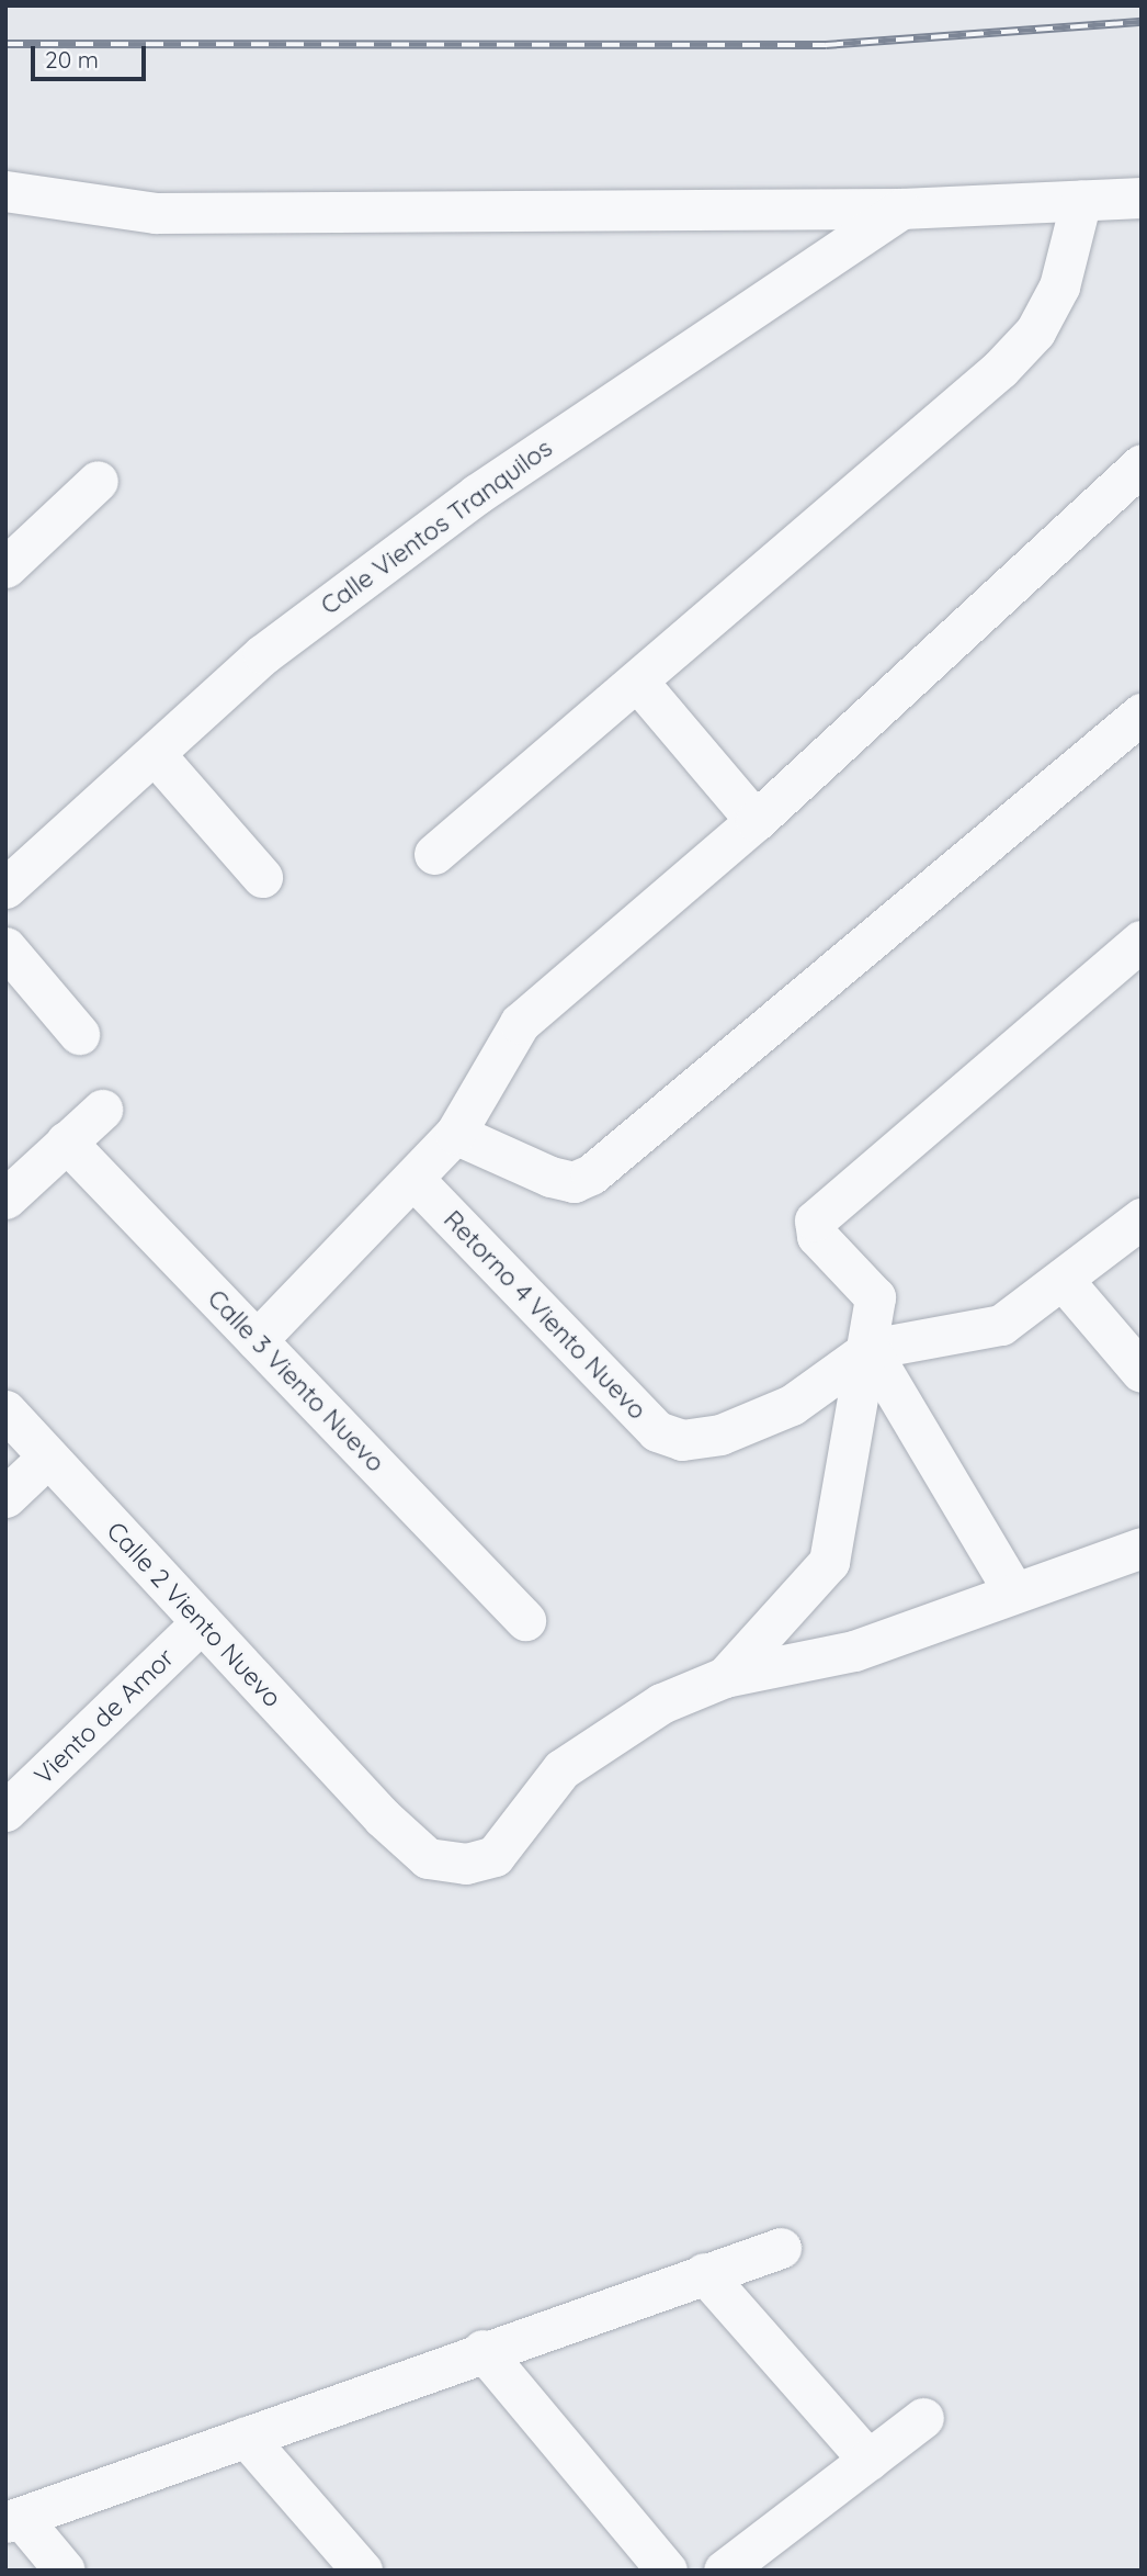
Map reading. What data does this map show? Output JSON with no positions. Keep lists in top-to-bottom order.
{
  "streets": {
    "street": [
      "Calle Vientos Tranquilos",
      "Retorno 4 Viento Nuevo",
      "Calle 3 Viento Nuevo",
      "Calle 2 Viento Nuevo",
      "Viento de Amor"
    ]
  },
  "crossings": [
    ["Calle 2 Viento Nuevo", "Viento de Amor"]
  ],
  "scale_bar": "20 m"
}
